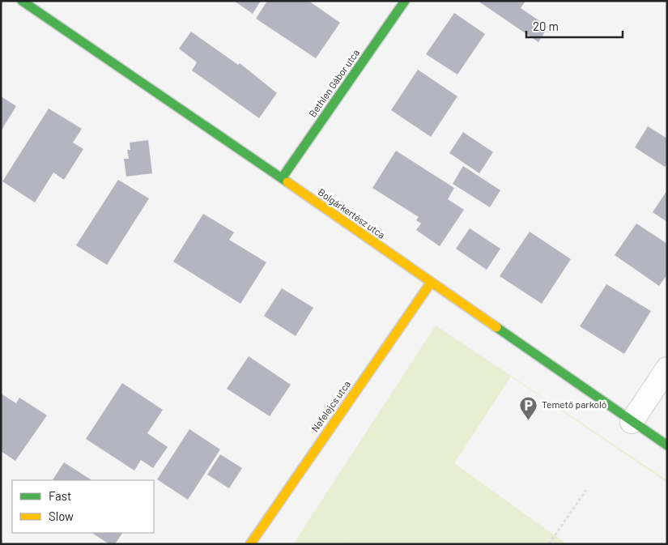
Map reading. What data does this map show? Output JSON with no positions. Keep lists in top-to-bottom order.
{
  "streets": {
    "street": ["Bethlen Gábor utca", "Bolgárkertész utca", "Nefelejcs utca"]
  },
  "crossings": [
    ["Bethlen Gábor utca", "Bolgárkertész utca"],
    ["Bolgárkertész utca", "Nefelejcs utca"]
  ],
  "places": {
    "parking": ["Temető parkoló"]
  },
  "legend": ["Fast", "Slow"],
  "scale_bar": "20 m"
}
